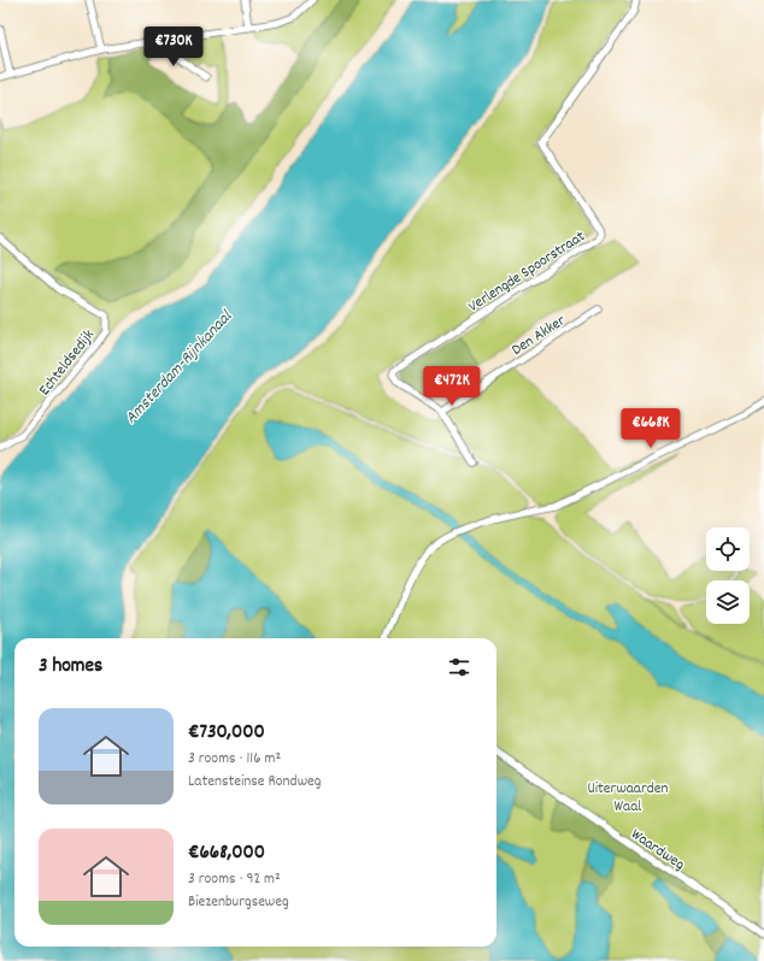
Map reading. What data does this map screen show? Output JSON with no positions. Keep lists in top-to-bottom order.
{
  "streets": {
    "street": [
      "Verlengde Spoorstraat",
      "Den Akker",
      "Echteldsedijk",
      "Waardweg"
    ]
  },
  "crossings": [
    ["Verlengde Spoorstraat", "Den Akker"]
  ],
  "water": ["Amsterdam-Rijnkanaal"],
  "parks": ["Uiterwaarden Waal"],
  "page": {
    "price": ["€730K", "€472K", "€668K"],
    "heading": "3 homes",
    "list": [
      {
        "name": "€730,000",
        "note": "3 rooms · 116 m² · Latensteinse Rondweg"
      },
      {
        "name": "€668,000",
        "note": "3 rooms · 92 m² · Biezenburgseweg"
      }
    ]
  }
}
